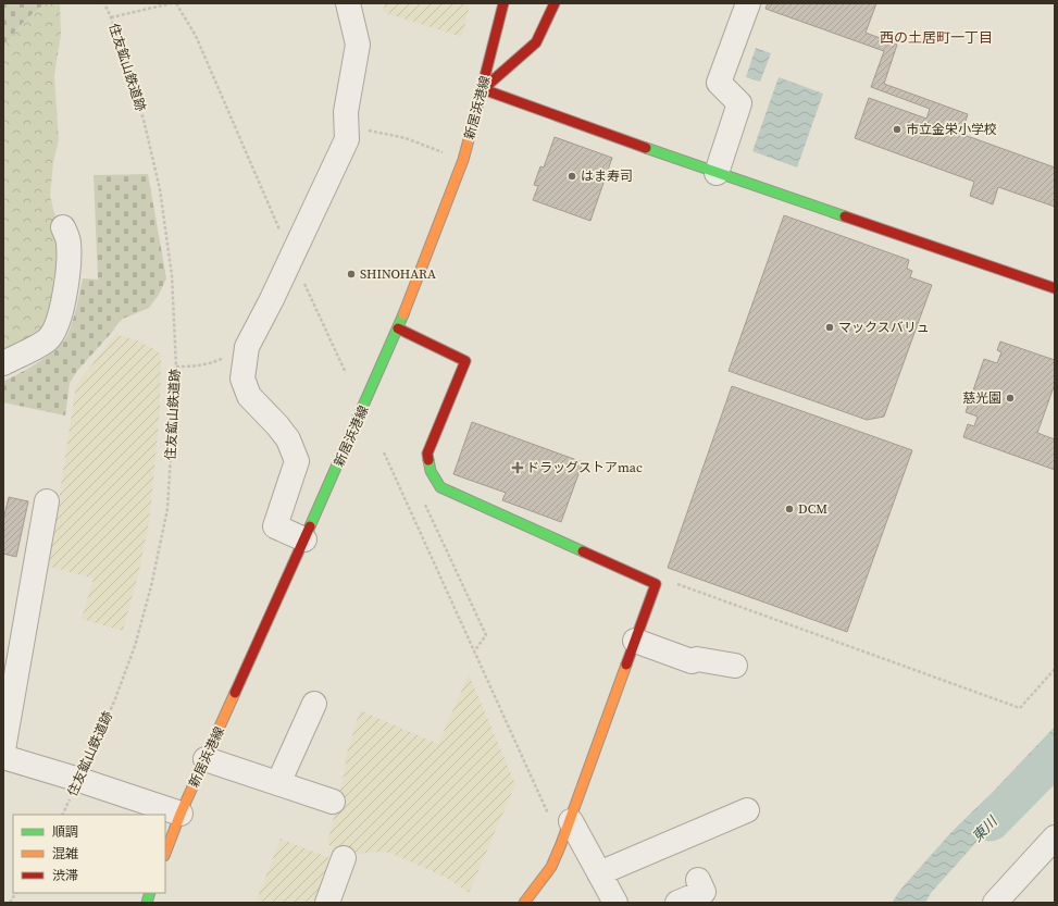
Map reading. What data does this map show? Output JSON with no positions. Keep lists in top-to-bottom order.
{
  "streets": {
    "street": ["新居浜港線"],
    "path": ["住友鉱山鉄道跡"]
  },
  "districts": ["西の土居町一丁目"],
  "water": ["東川"],
  "places": {
    "other": [
      "市立金栄小学校",
      "はま寿司",
      "SHINOHARA",
      "マックスバリュ",
      "慈光園",
      "DCM"
    ],
    "health": ["ドラッグストアmac"]
  },
  "legend": ["順調", "混雑", "渋滞"]
}
